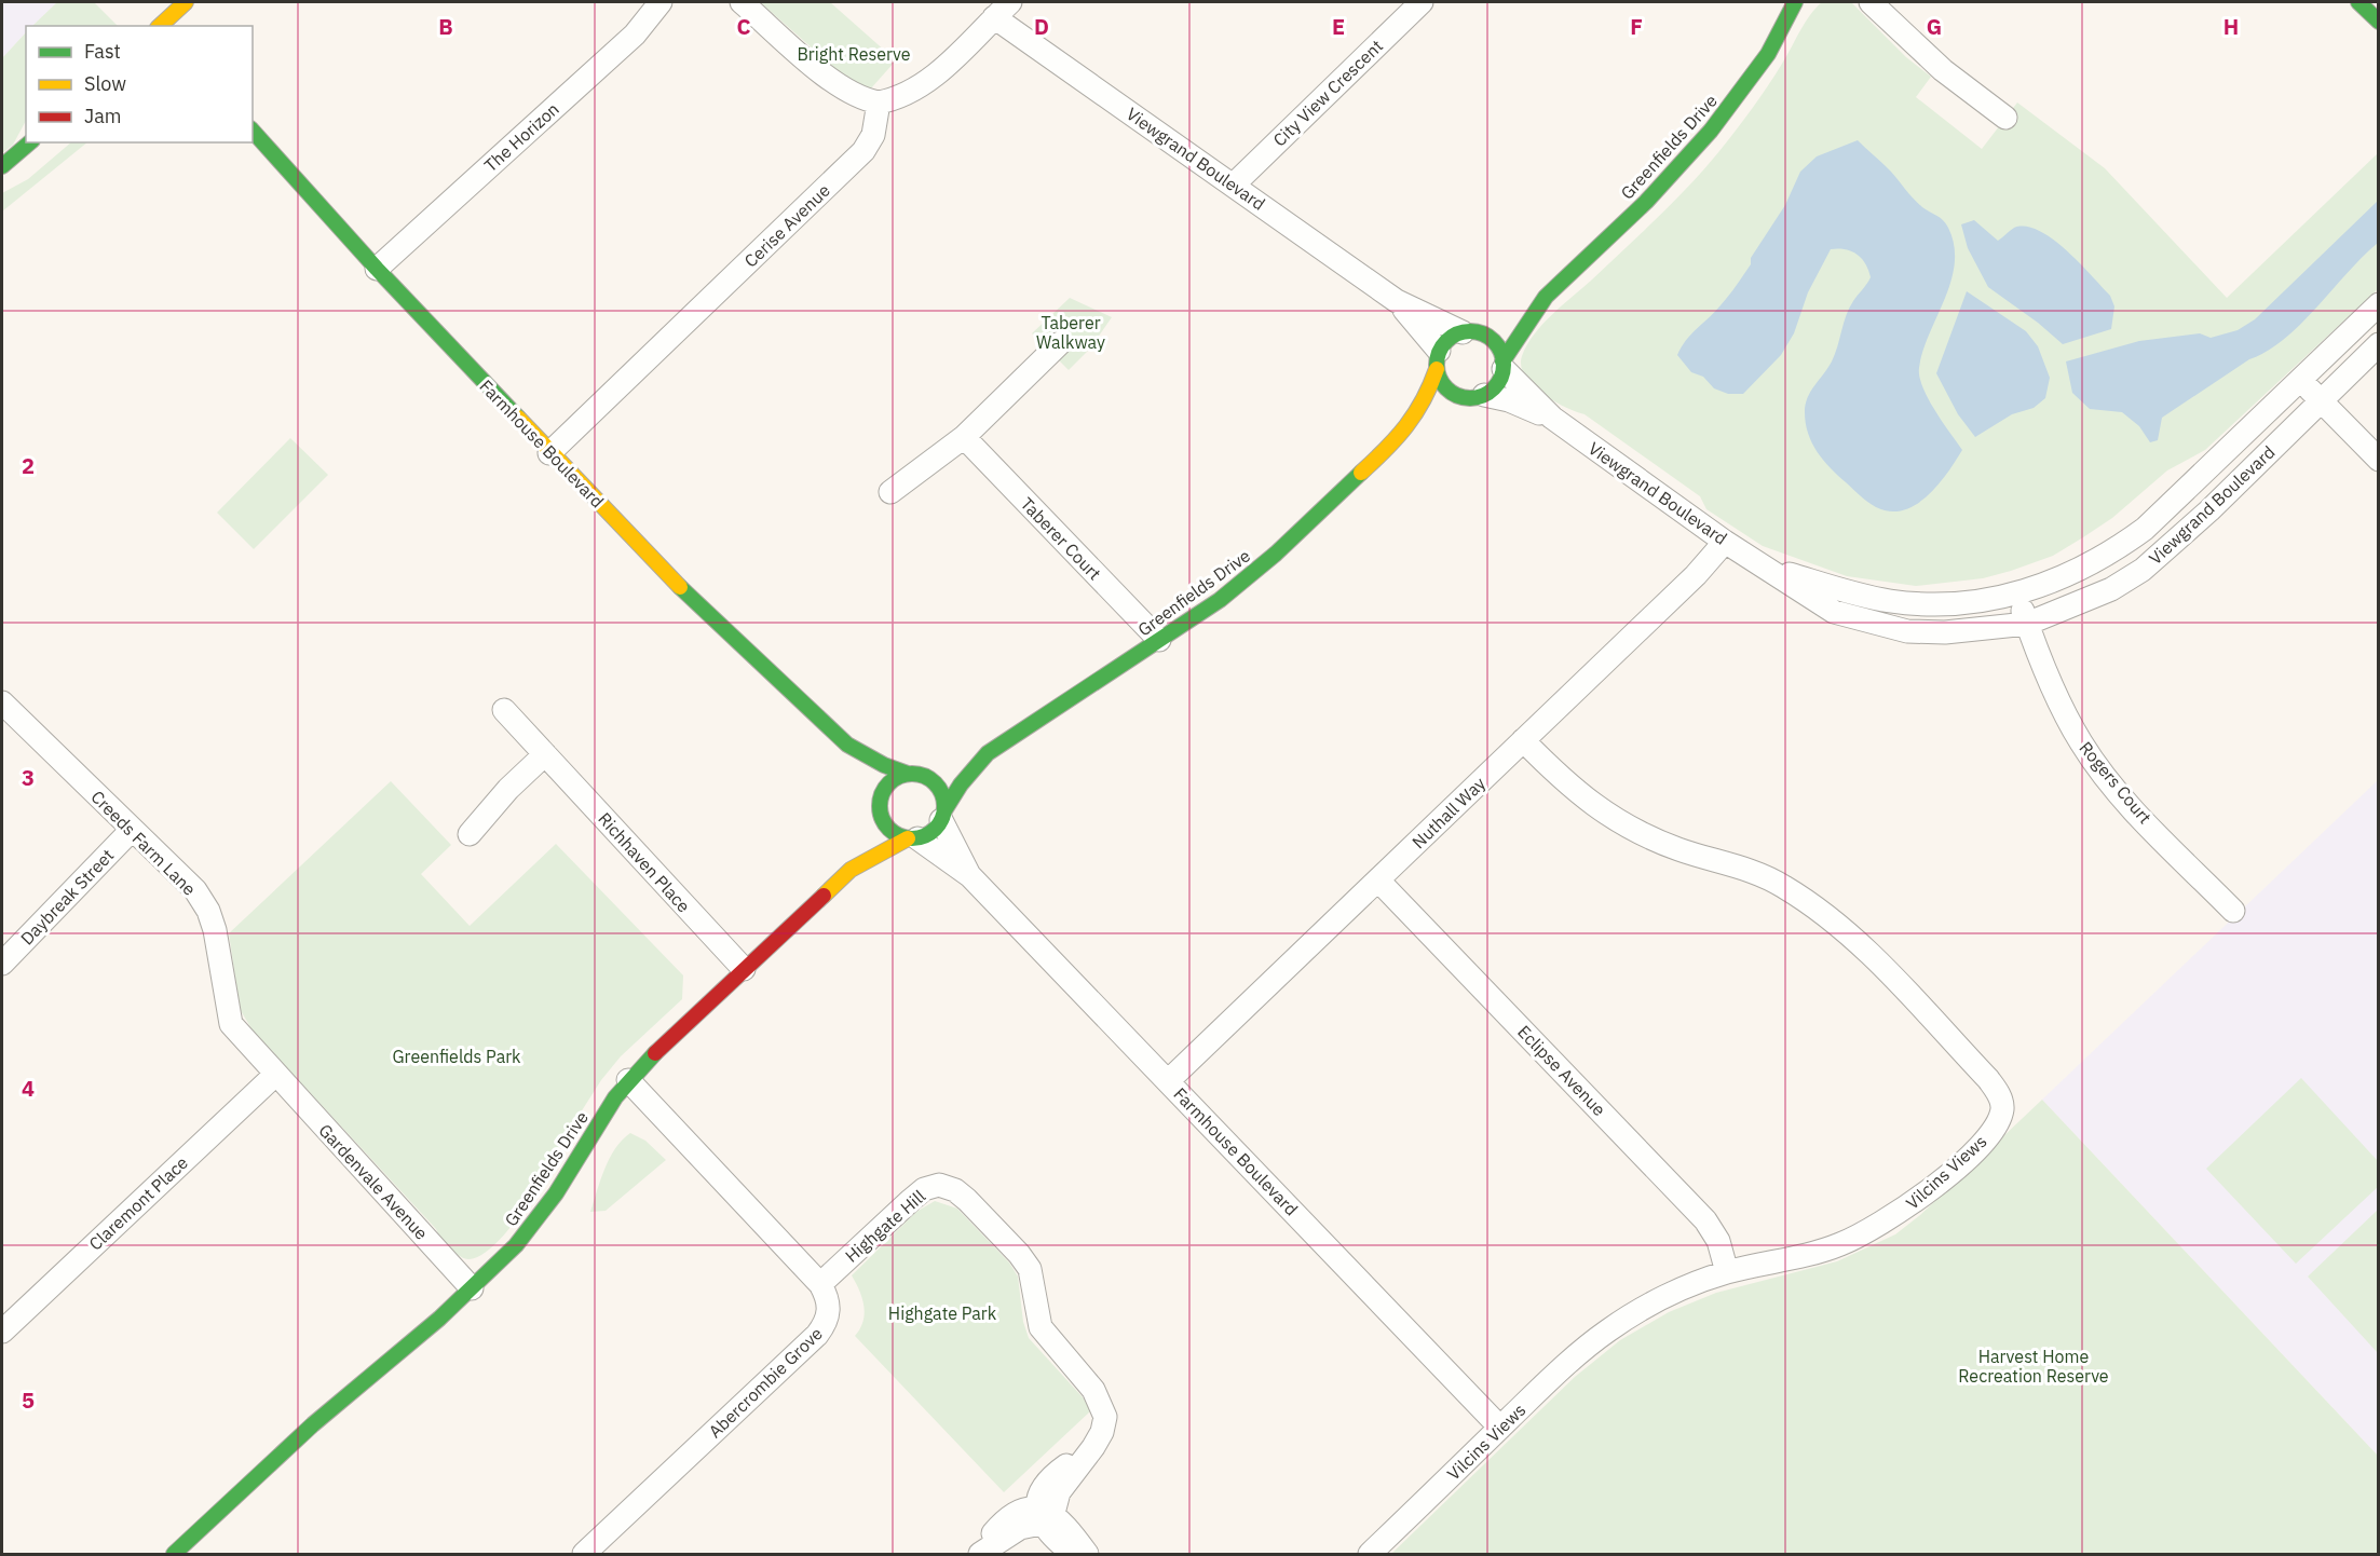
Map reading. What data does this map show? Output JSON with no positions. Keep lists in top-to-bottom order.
{
  "streets": {
    "street": [
      "City View Crescent",
      "The Horizon",
      "Greenfields Drive",
      "Viewgrand Boulevard",
      "Cerise Avenue",
      "Farmhouse Boulevard",
      "Taberer Court",
      "Rogers Court",
      "Nuthall Way",
      "Creeds Farm Lane",
      "Richhaven Place",
      "Daybreak Street",
      "Eclipse Avenue",
      "Vilcins Views",
      "Gardenvale Avenue",
      "Claremont Place",
      "Highgate Hill",
      "Abercrombie Grove"
    ]
  },
  "crossings": [
    ["City View Crescent", "Viewgrand Boulevard"],
    ["The Horizon", "Farmhouse Boulevard"],
    ["Greenfields Drive", "Viewgrand Boulevard"],
    ["Greenfields Drive", "Farmhouse Boulevard"],
    ["Greenfields Drive", "Taberer Court"],
    ["Greenfields Drive", "Richhaven Place"],
    ["Greenfields Drive", "Gardenvale Avenue"],
    ["Greenfields Drive", "Abercrombie Grove"],
    ["Viewgrand Boulevard", "Rogers Court"],
    ["Viewgrand Boulevard", "Nuthall Way"],
    ["Cerise Avenue", "Farmhouse Boulevard"],
    ["Farmhouse Boulevard", "Nuthall Way"],
    ["Farmhouse Boulevard", "Vilcins Views"],
    ["Nuthall Way", "Eclipse Avenue"],
    ["Nuthall Way", "Vilcins Views"],
    ["Creeds Farm Lane", "Daybreak Street"],
    ["Creeds Farm Lane", "Gardenvale Avenue"],
    ["Creeds Farm Lane", "Claremont Place"],
    ["Eclipse Avenue", "Vilcins Views"],
    ["Gardenvale Avenue", "Claremont Place"],
    ["Highgate Hill", "Abercrombie Grove"]
  ],
  "parks": [
    "Bright Reserve",
    "Taberer Walkway",
    "Greenfields Park",
    "Highgate Park",
    "Harvest Home Recreation Reserve"
  ],
  "legend": ["Fast", "Slow", "Jam"],
  "grid": {
    "columns": [
      "B",
      "C",
      "D",
      "E",
      "F",
      "G",
      "H"
    ],
    "rows": [
      "2",
      "3",
      "4",
      "5"
    ]
  }
}
